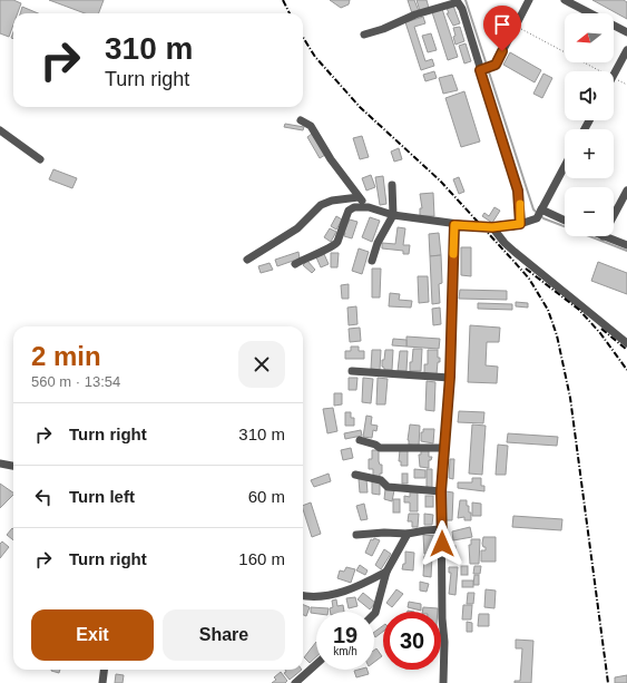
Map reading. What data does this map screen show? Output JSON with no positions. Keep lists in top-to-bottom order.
{
  "north": "left",
  "page": {
    "map_buttons": ["+", "−"],
    "turn": ["310 m", "Turn right"],
    "heading": ["2 min", "560 m · 13:54"],
    "list": [
      {
        "name": "Turn right",
        "value": "310 m"
      },
      {
        "name": "Turn left",
        "value": "60 m"
      },
      {
        "name": "Turn right",
        "value": "160 m"
      }
    ],
    "buttons": ["Exit", "Share"],
    "speed": "19 km/h",
    "limit": "30"
  }
}
